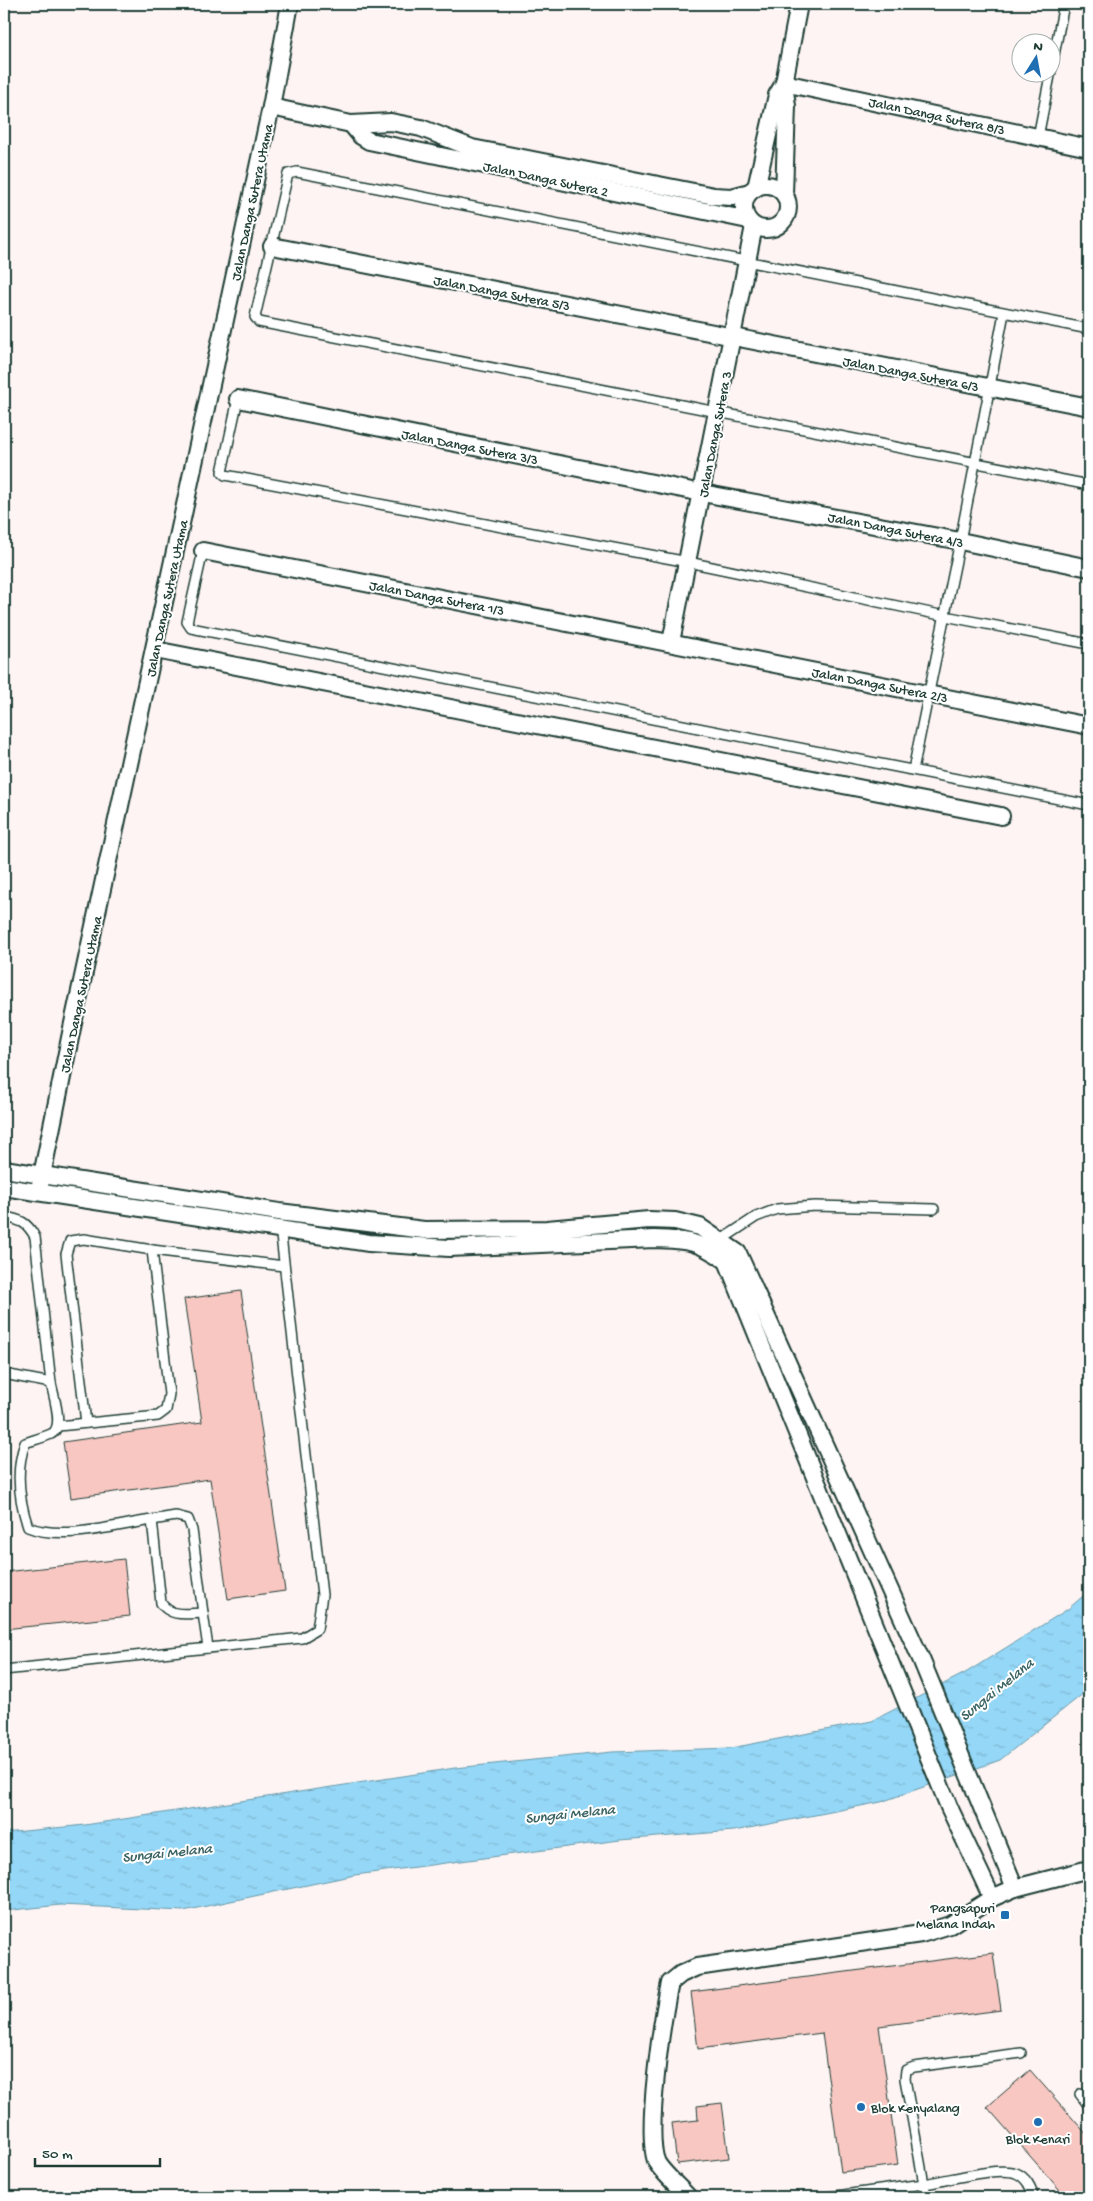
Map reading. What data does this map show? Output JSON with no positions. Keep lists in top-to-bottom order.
{
  "streets": {
    "street": [
      "Jalan Danga Sutera 8/3",
      "Jalan Danga Sutera 2",
      "Jalan Danga Sutera Utama",
      "Jalan Danga Sutera 5/3",
      "Jalan Danga Sutera 6/3",
      "Jalan Danga Sutera 3",
      "Jalan Danga Sutera 3/3",
      "Jalan Danga Sutera 4/3",
      "Jalan Danga Sutera 1/3",
      "Jalan Danga Sutera 2/3"
    ]
  },
  "crossings": [
    ["Jalan Danga Sutera 2", "Jalan Danga Sutera Utama"],
    ["Jalan Danga Sutera 2", "Jalan Danga Sutera 3"],
    ["Jalan Danga Sutera 5/3", "Jalan Danga Sutera 6/3"],
    ["Jalan Danga Sutera 5/3", "Jalan Danga Sutera 3"],
    ["Jalan Danga Sutera 6/3", "Jalan Danga Sutera 3"],
    ["Jalan Danga Sutera 3", "Jalan Danga Sutera 3/3"],
    ["Jalan Danga Sutera 3", "Jalan Danga Sutera 4/3"],
    ["Jalan Danga Sutera 3", "Jalan Danga Sutera 1/3"],
    ["Jalan Danga Sutera 3", "Jalan Danga Sutera 2/3"],
    ["Jalan Danga Sutera 3/3", "Jalan Danga Sutera 4/3"],
    ["Jalan Danga Sutera 1/3", "Jalan Danga Sutera 2/3"]
  ],
  "water": ["Sungai Melana"],
  "places": {
    "transit": ["Pangsapuri Melana Indah"],
    "other": ["Blok Kenyalang", "Blok Kenari"]
  },
  "scale_bar": "50 m",
  "north": "top"
}
